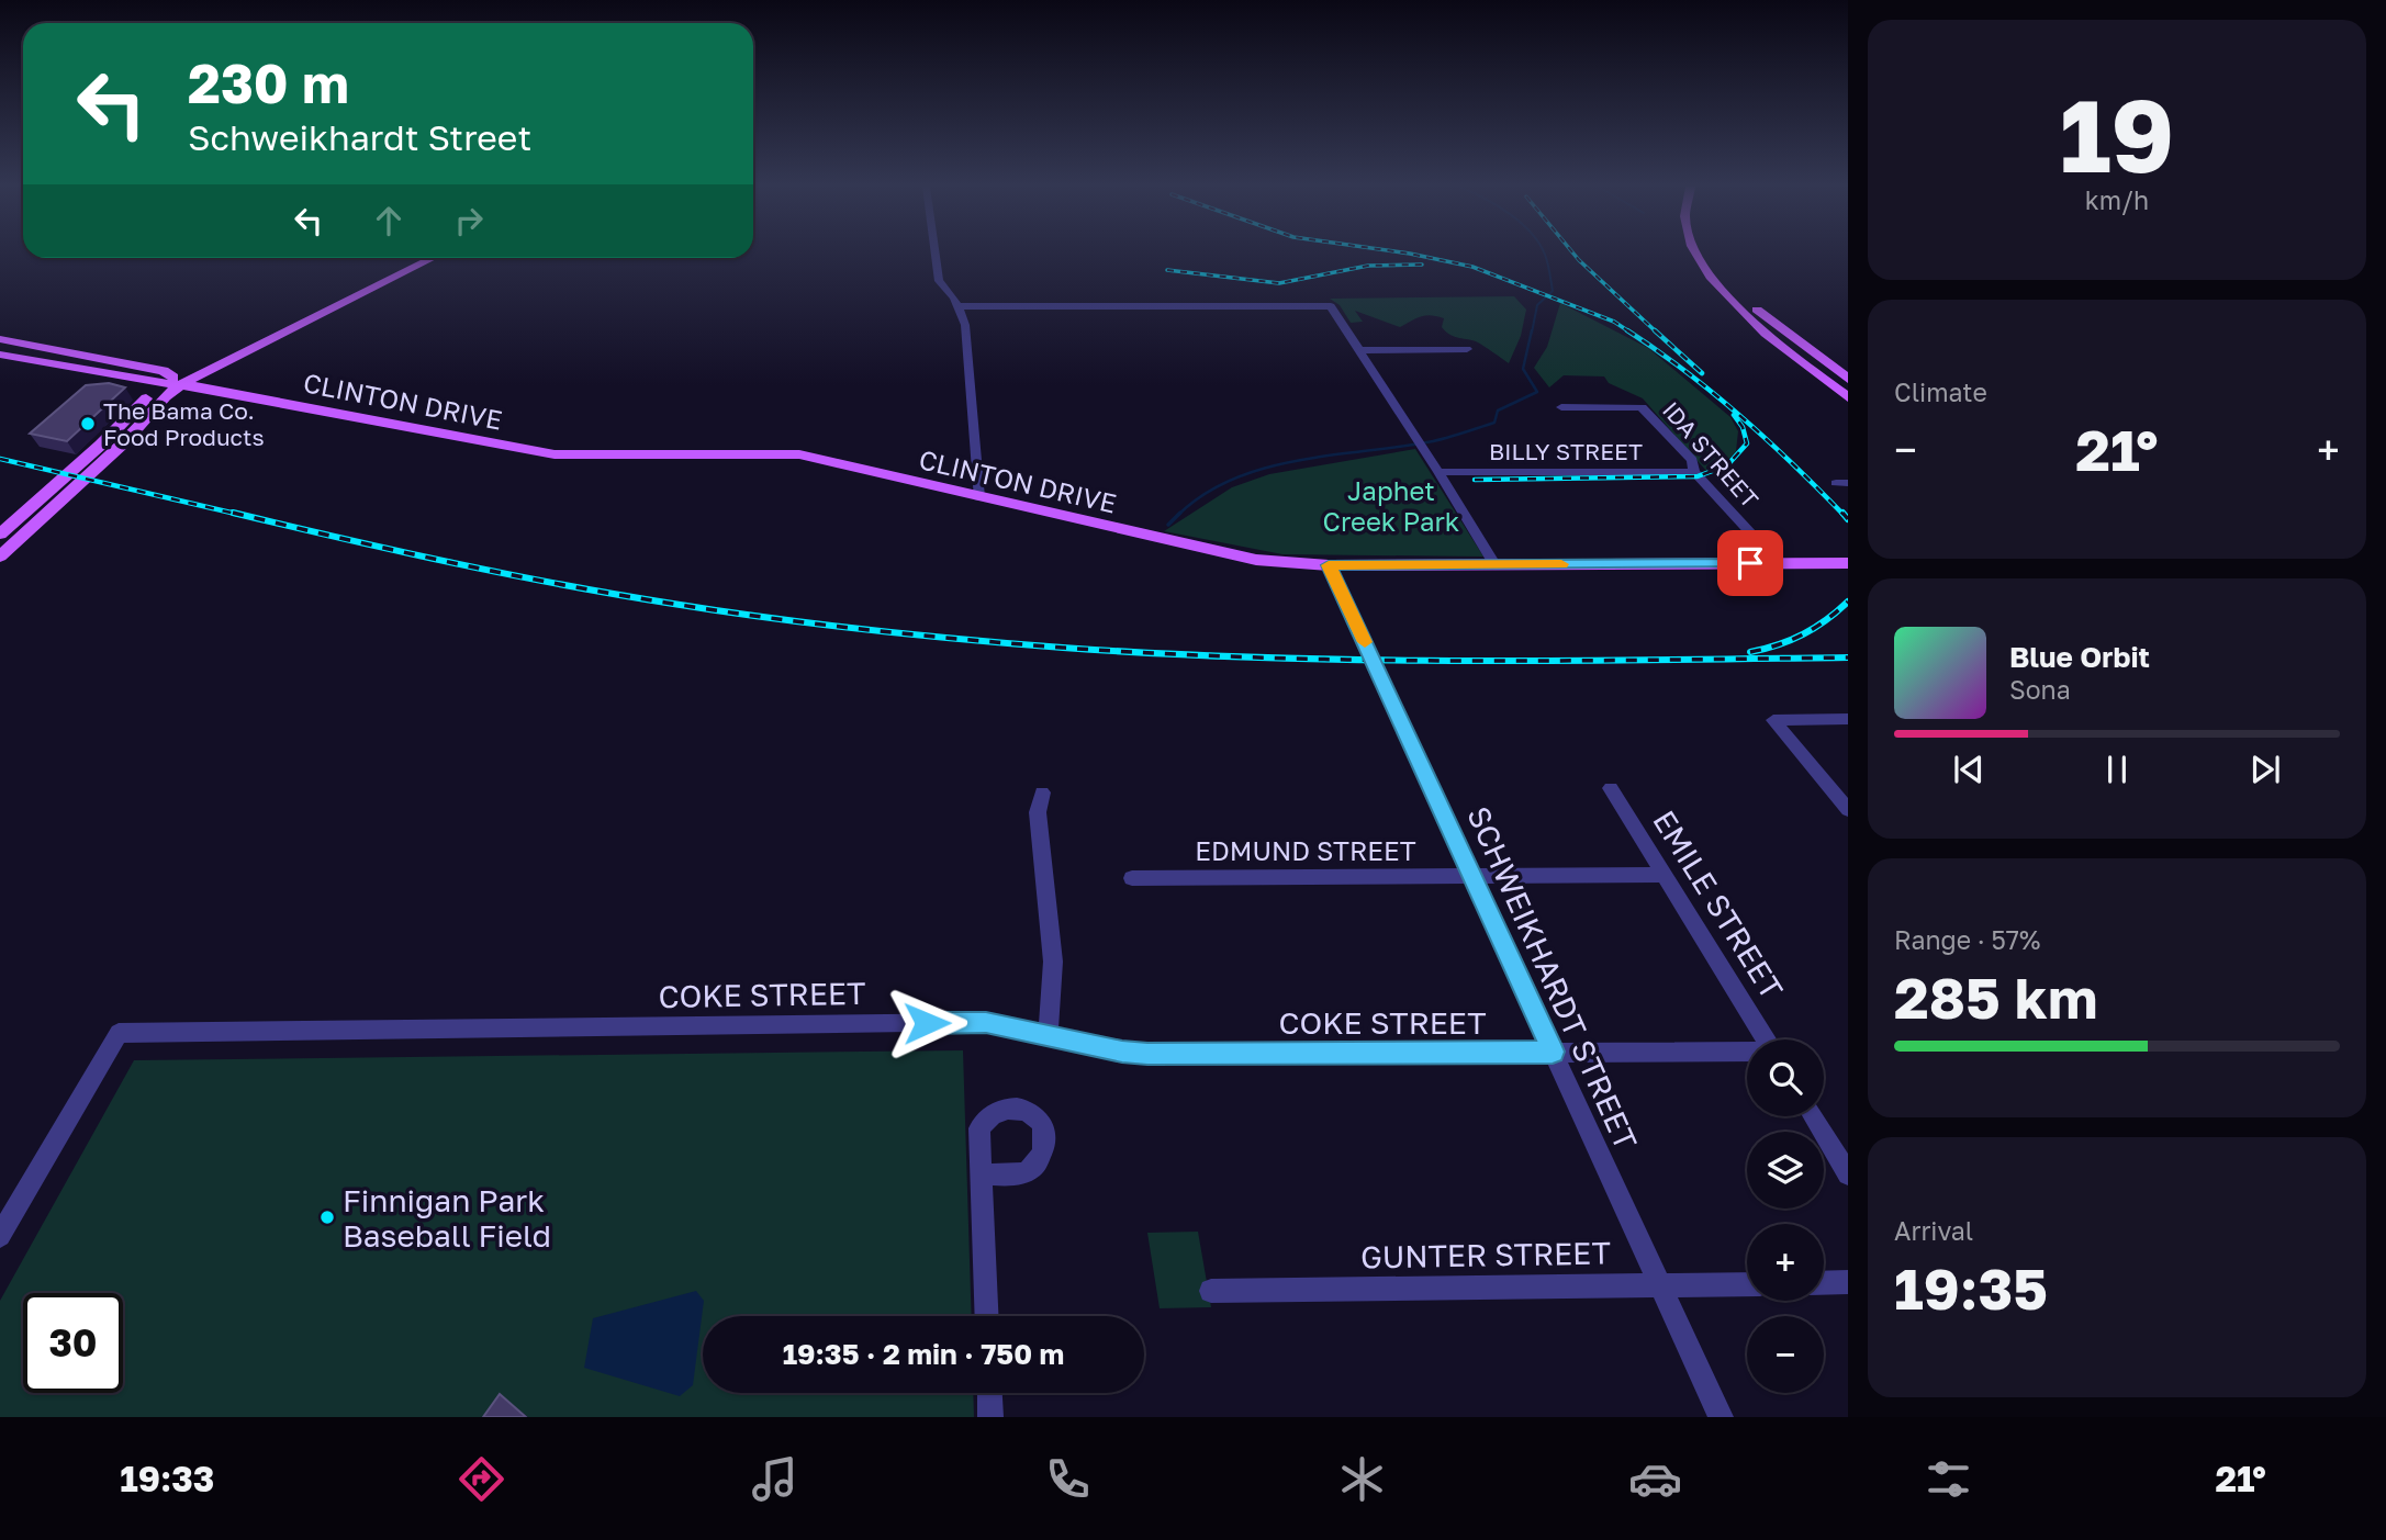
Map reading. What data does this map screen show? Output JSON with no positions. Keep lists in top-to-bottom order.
{
  "streets": {
    "main road": ["CLINTON DRIVE"],
    "street": [
      "BILLY STREET",
      "IDA STREET",
      "EDMUND STREET",
      "EMILE STREET",
      "SCHWEIKHARDT STREET",
      "COKE STREET",
      "GUNTER STREET"
    ]
  },
  "crossings": [
    ["CLINTON DRIVE", "IDA STREET"],
    ["CLINTON DRIVE", "SCHWEIKHARDT STREET"],
    ["BILLY STREET", "IDA STREET"],
    ["EDMUND STREET", "EMILE STREET"],
    ["EDMUND STREET", "SCHWEIKHARDT STREET"],
    ["SCHWEIKHARDT STREET", "COKE STREET"],
    ["SCHWEIKHARDT STREET", "GUNTER STREET"]
  ],
  "parks": ["Japhet Creek Park"],
  "places": ["The Bama Co. Food Products", "Finnigan Park Baseball Field"],
  "page": {
    "tile": [
      ["19", "km/h"],
      "Climate",
      ["Range · 57%", "285 km"],
      ["Arrival", "19:35"]
    ],
    "turn": ["230 m", "Schweikhardt Street"],
    "heat": ["−", "21°", "+"],
    "song": ["Blue Orbit", "Sona"],
    "map_buttons": ["+", "−"],
    "limit": "30",
    "trip": "19:35 · 2 min · 750 m",
    "tabs": ["19:33", "21°"]
  }
}
